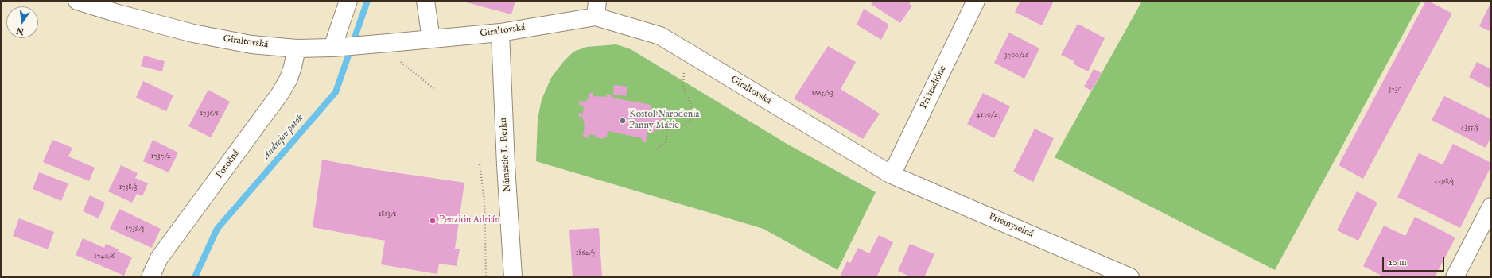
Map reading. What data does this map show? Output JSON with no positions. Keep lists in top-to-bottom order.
{
  "streets": {
    "street": [
      "Giraltovská",
      "Pri štadióne",
      "Námestie L. Berku",
      "Potočná",
      "Priemyselná"
    ]
  },
  "crossings": [
    ["Giraltovská", "Pri štadióne"],
    ["Giraltovská", "Námestie L. Berku"],
    ["Giraltovská", "Potočná"],
    ["Giraltovská", "Priemyselná"],
    ["Pri štadióne", "Priemyselná"]
  ],
  "water": ["Andrejov potok"],
  "places": ["Kostol Narodenia Panny Márie", "Penzión Adrián"],
  "house_numbers": [
    "3700/26",
    "3230",
    "1665/23",
    "1736/1",
    "4170/27",
    "4355/5",
    "1737/2",
    "4498/4",
    "1738/3",
    "1863/1",
    "1739/4",
    "1862/7",
    "1740/6"
  ],
  "scale_bar": "20 m",
  "north": "bottom"
}
